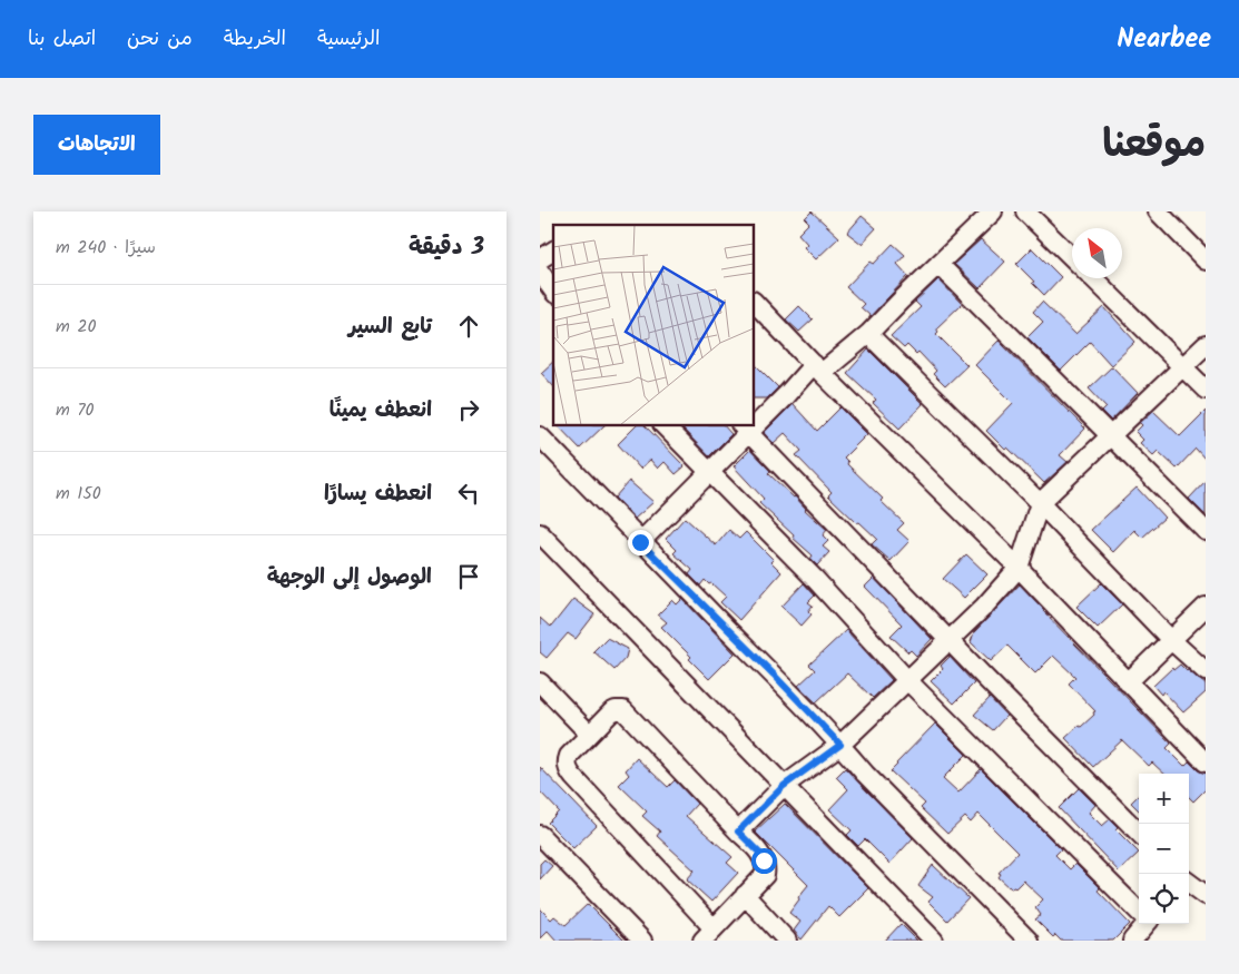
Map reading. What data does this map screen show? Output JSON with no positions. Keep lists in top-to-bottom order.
{
  "north": "top left",
  "page": {
    "header": "Nearbee",
    "nav": [
      "الرئيسية",
      "الخريطة",
      "من نحن",
      "اتصل بنا"
    ],
    "title": "موقعنا",
    "buttons": "الاتجاهات",
    "heading": ["3 دقيقة", "سيرًا · 240 m"],
    "list": [
      ["تابع السير", "20 m"],
      ["انعطف يمينًا", "70 m"],
      ["انعطف يسارًا", "150 m"],
      "الوصول إلى الوجهة"
    ],
    "map_buttons": ["+", "−"]
  }
}
